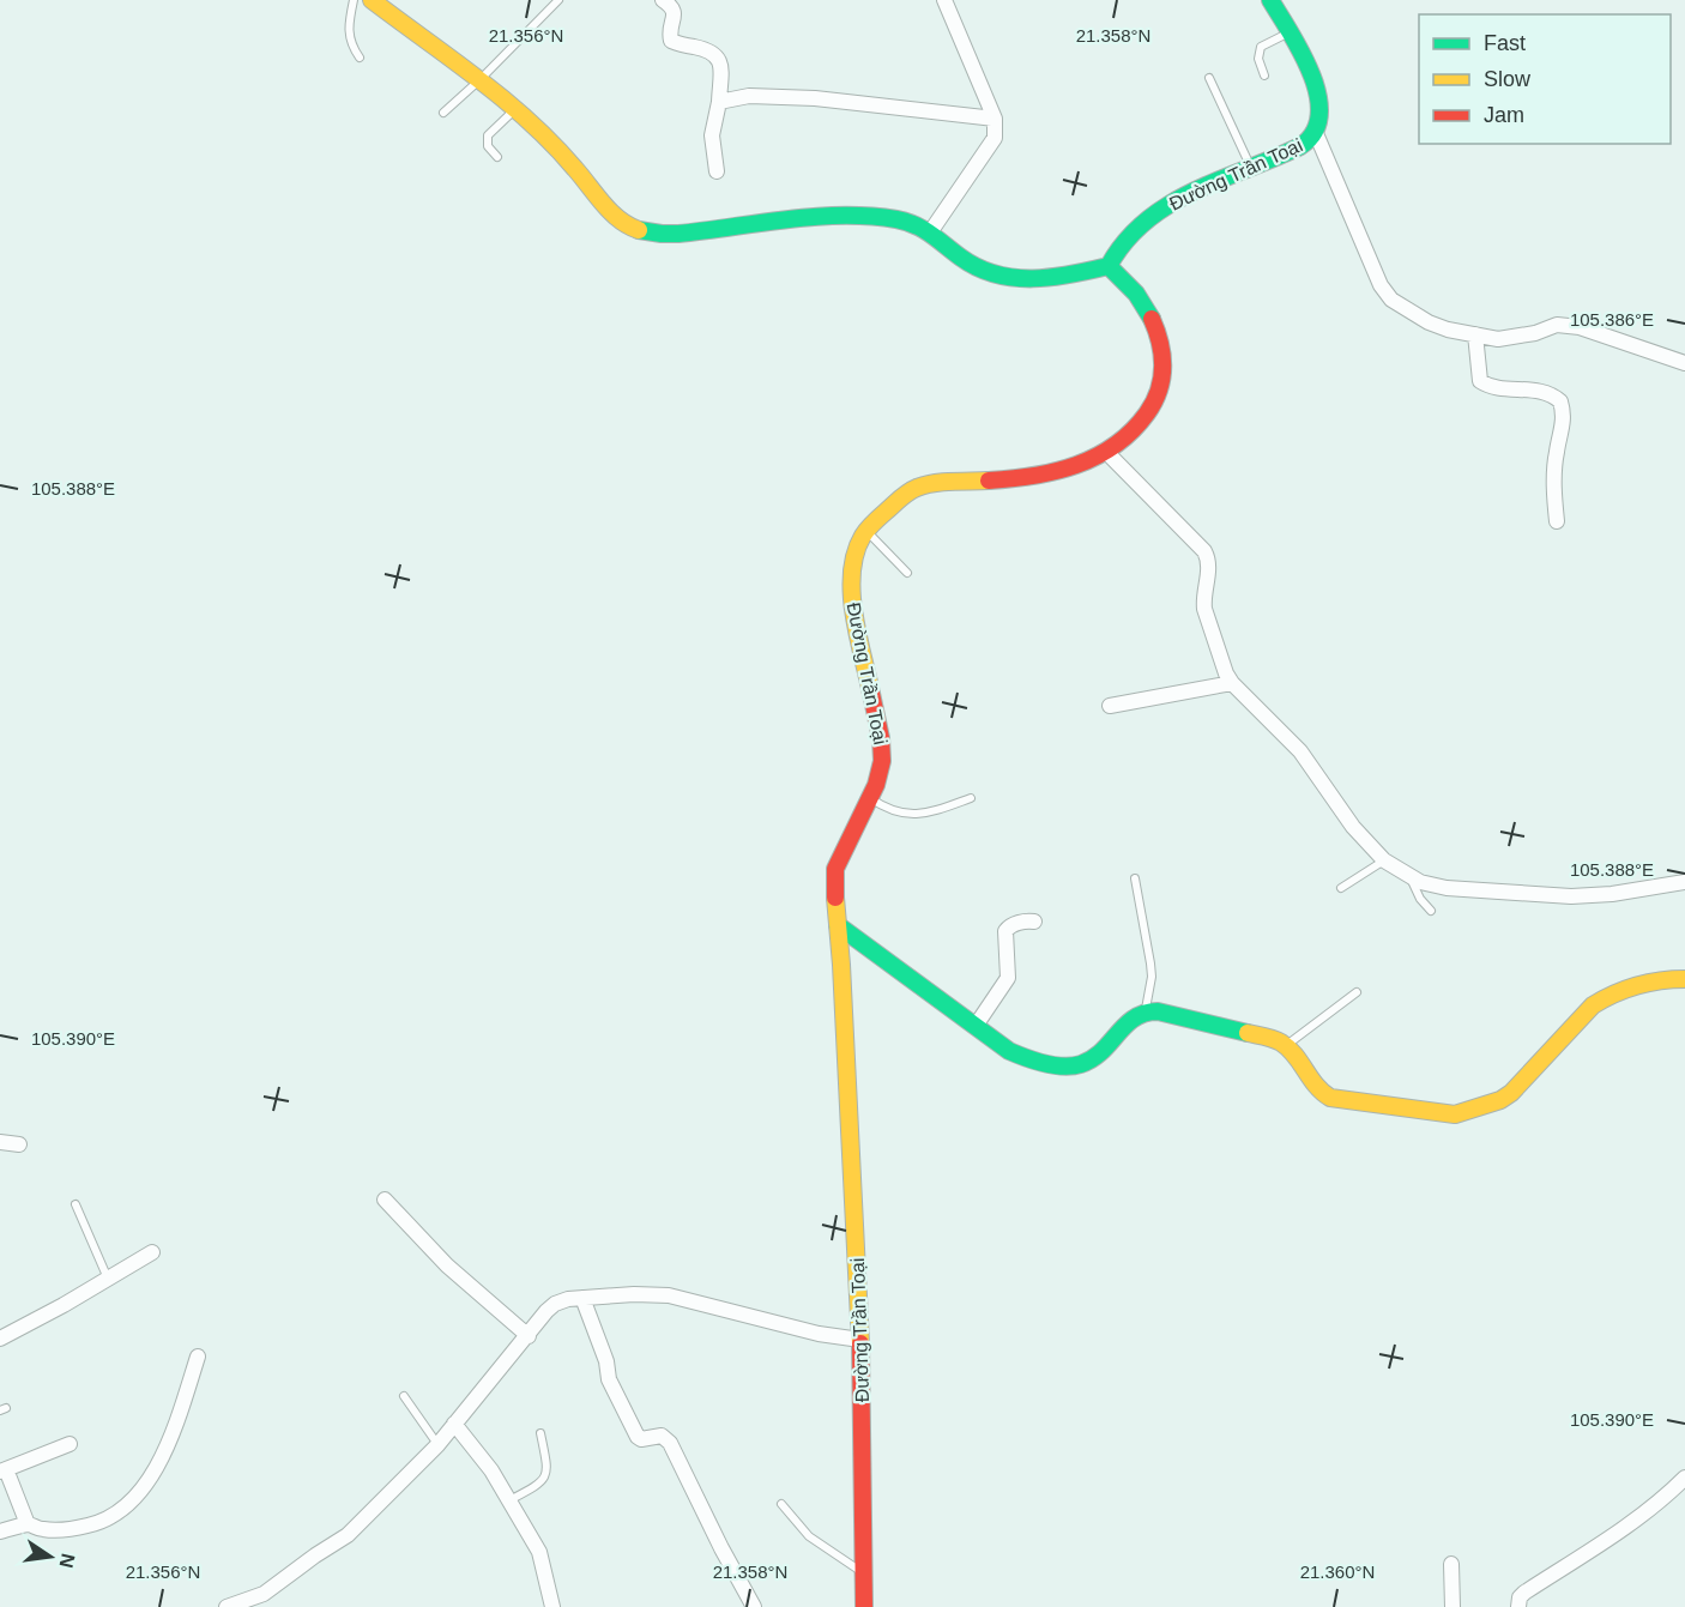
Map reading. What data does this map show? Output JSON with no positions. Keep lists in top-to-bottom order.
{
  "streets": {
    "street": ["Đường Trần Toại"]
  },
  "legend": ["Fast", "Slow", "Jam"],
  "north": "right",
  "coordinates": [
    "21.356°N",
    "21.358°N",
    "105.386°E",
    "105.388°E",
    "105.390°E",
    "21.360°N"
  ]
}
